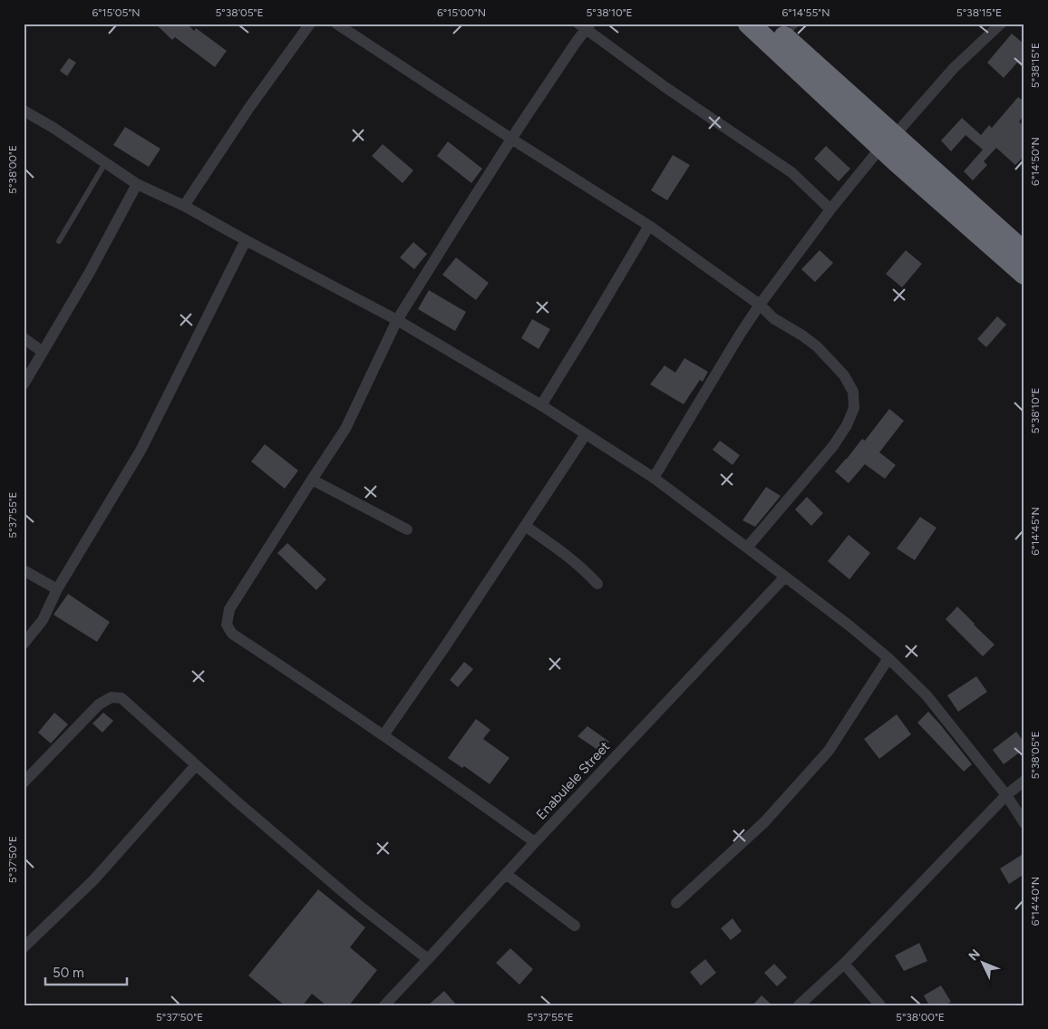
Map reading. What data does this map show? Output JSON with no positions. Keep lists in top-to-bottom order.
{
  "streets": {
    "street": ["Enabulele Street"]
  },
  "scale_bar": "50 m",
  "north": "top left",
  "coordinates": [
    "6°15'05\"N",
    "5°38'05\"E",
    "6°15'00\"N",
    "5°38'10\"E",
    "6°14'55\"N",
    "5°38'15\"E",
    "6°14'50\"N",
    "5°38'00\"E",
    "5°37'55\"E",
    "6°14'45\"N",
    "5°37'50\"E",
    "6°14'40\"N"
  ]
}
